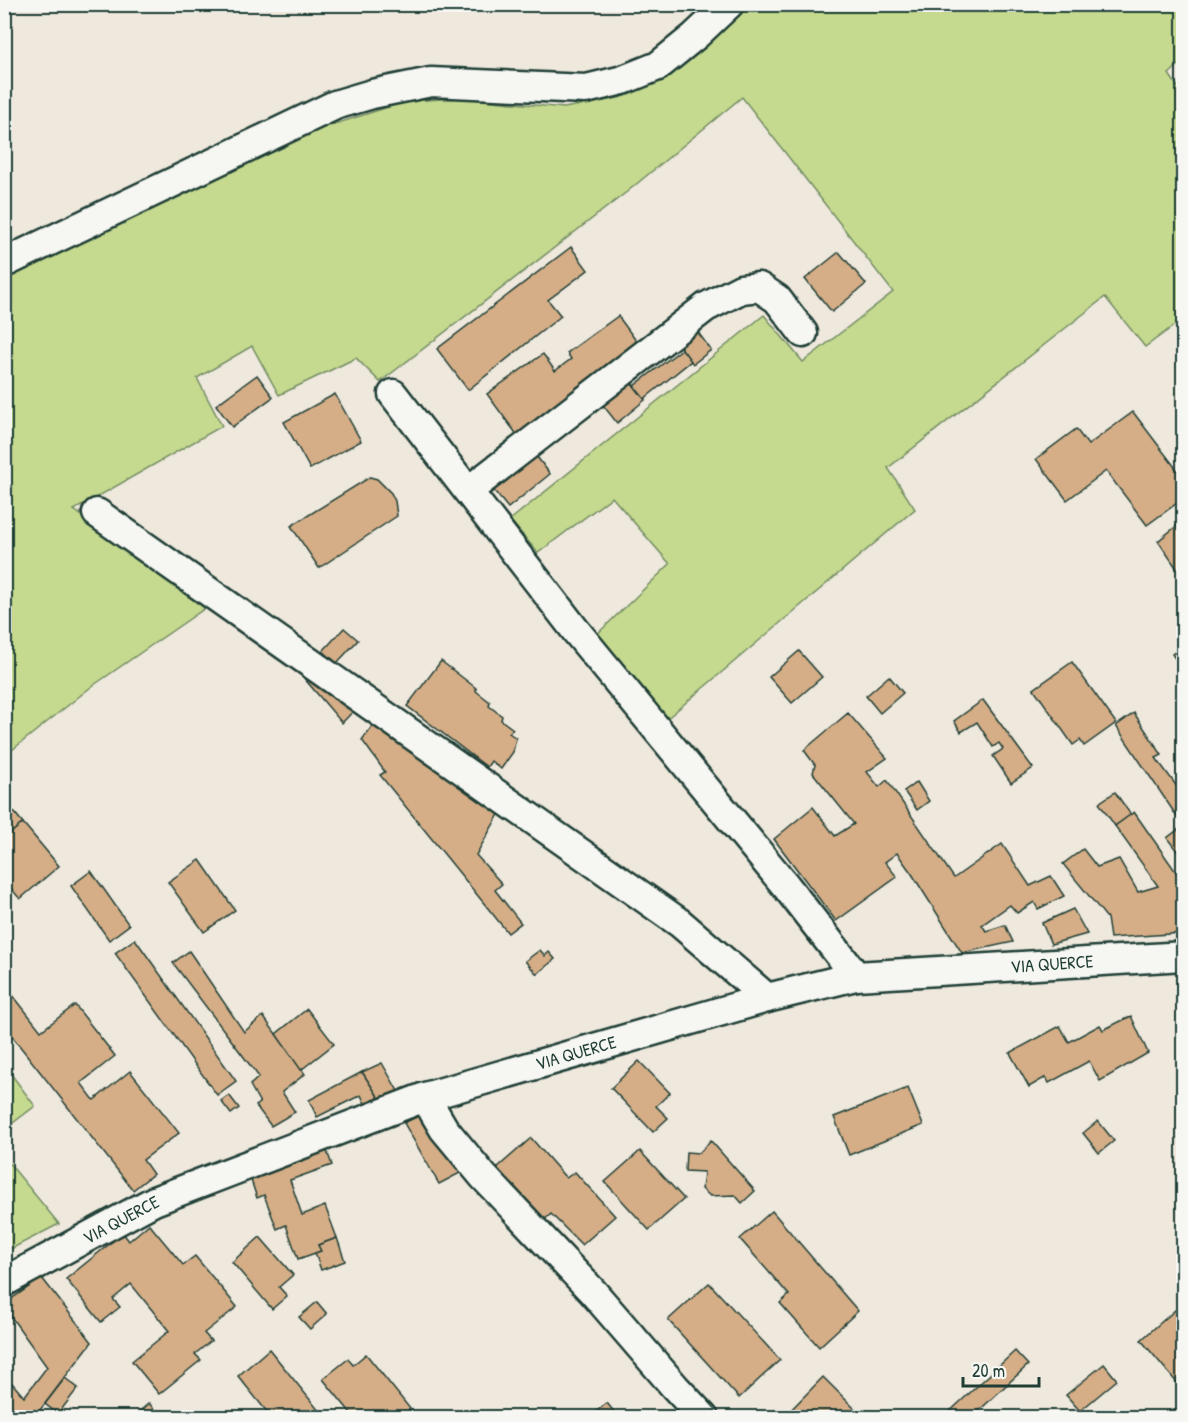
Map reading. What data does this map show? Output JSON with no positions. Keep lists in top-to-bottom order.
{
  "streets": {
    "street": ["VIA QUERCE"]
  },
  "scale_bar": "20 m"
}
